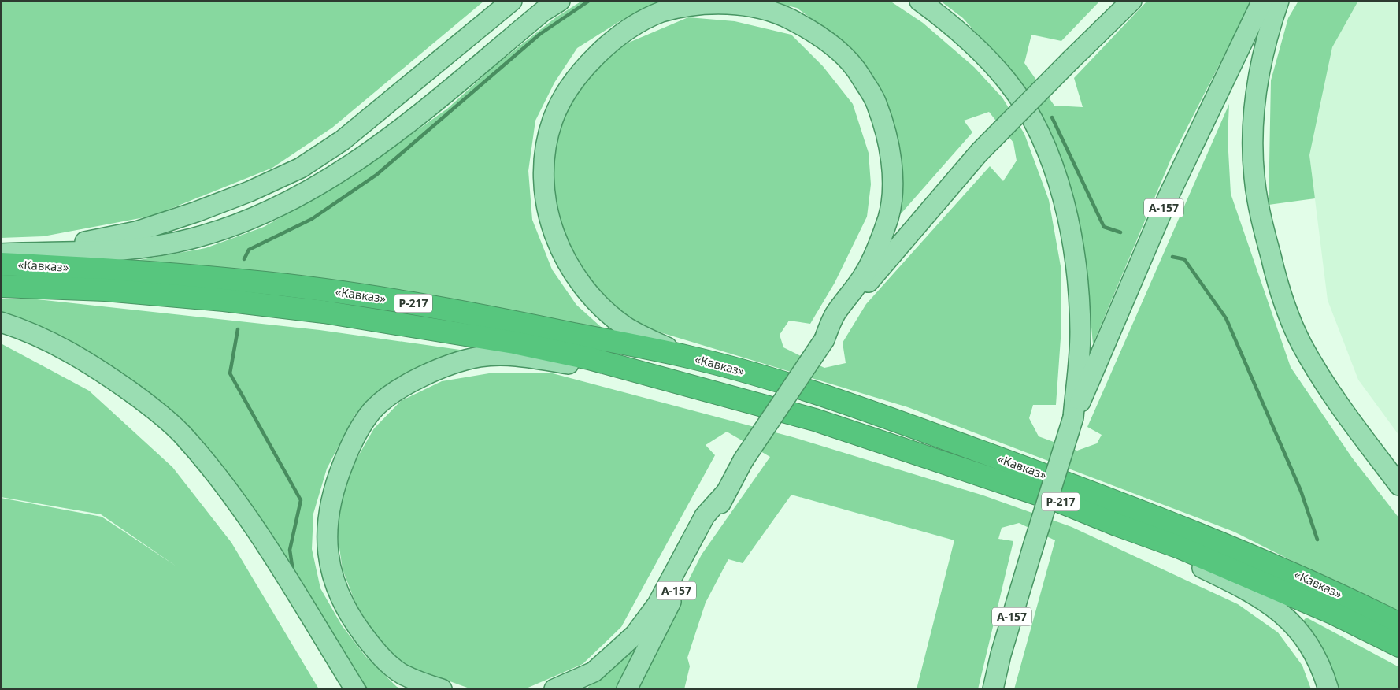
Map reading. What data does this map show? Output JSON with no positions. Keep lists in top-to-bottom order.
{
  "streets": {
    "highway": ["«Кавказ»", "Р-217"],
    "main road": ["А-157"]
  }
}
